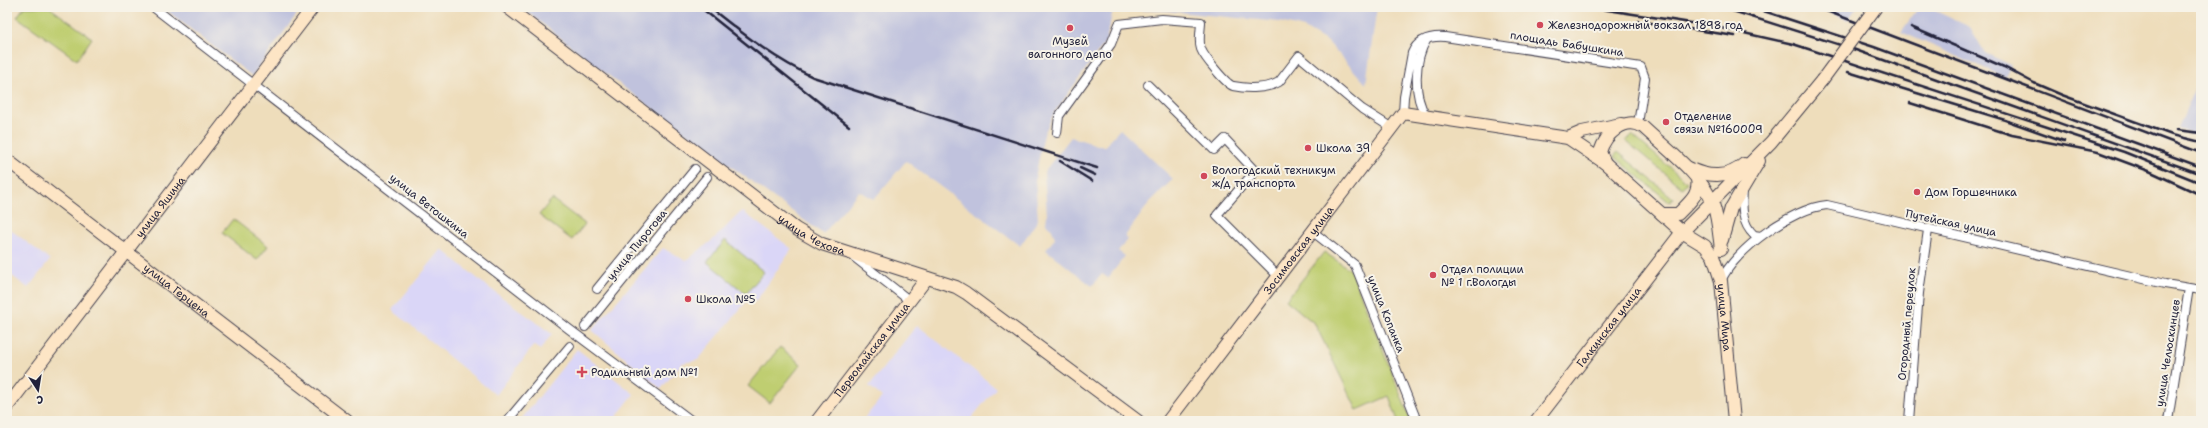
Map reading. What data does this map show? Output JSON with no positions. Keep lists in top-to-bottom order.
{
  "streets": {
    "street": [
      "площадь Бабушкина",
      "улица Ветошкина",
      "улица Яшина",
      "Путейская улица",
      "улица Чехова",
      "улица Пирогова",
      "Зосимовская улица",
      "улица Герцена",
      "улица Копанка",
      "улица Мира",
      "Огородный переулок",
      "Галкинская улица",
      "Первомайская улица",
      "улица Челюскинцев"
    ]
  },
  "crossings": [
    ["улица Ветошкина", "улица Яшина"],
    ["улица Яшина", "улица Герцена"],
    ["Путейская улица", "улица Мира"],
    ["Путейская улица", "Огородный переулок"],
    ["Путейская улица", "улица Челюскинцев"],
    ["улица Чехова", "Первомайская улица"],
    ["Зосимовская улица", "улица Копанка"],
    ["улица Мира", "Галкинская улица"]
  ],
  "places": {
    "other": [
      "Железнодорожный вокзал 1898 год",
      "Музей вагонного депо",
      "Отделение связи №160009",
      "Школа 39",
      "Вологодский техникум ж/д транспорта",
      "Дом Горшечника",
      "Отдел полиции № 1 г.Вологды",
      "Школа №5"
    ],
    "health": ["Родильный дом №1"]
  },
  "north": "bottom"
}
